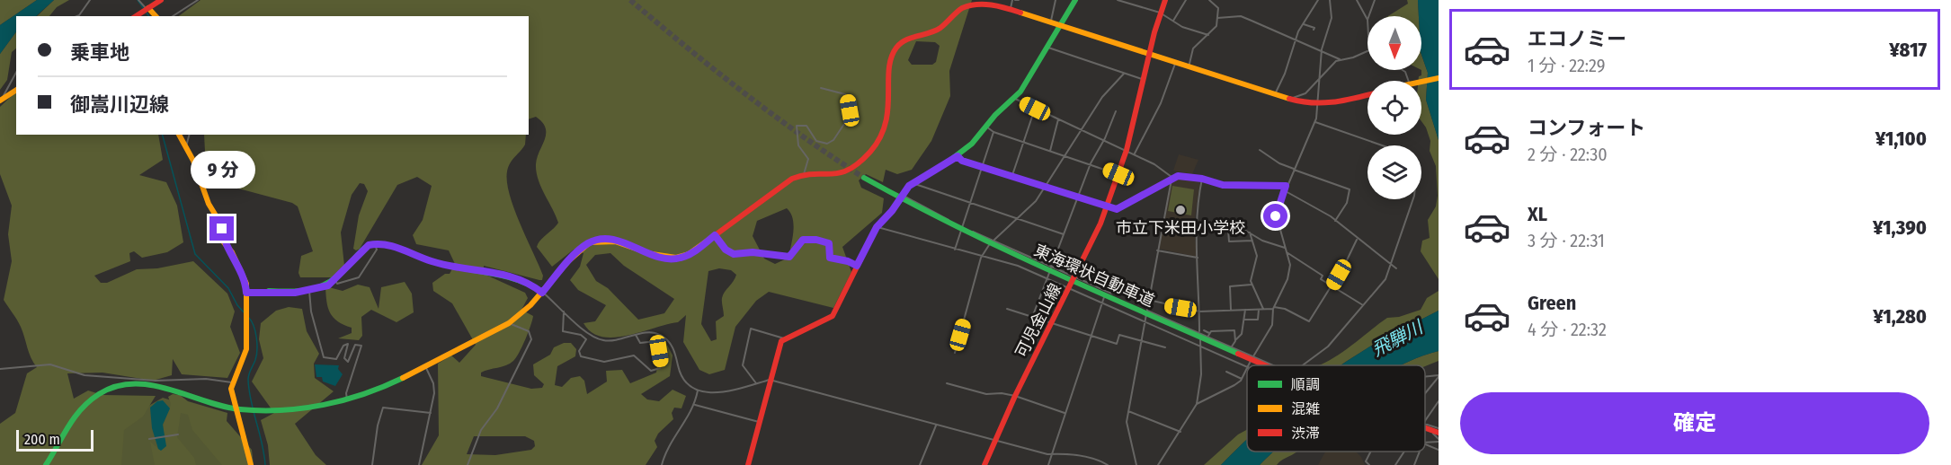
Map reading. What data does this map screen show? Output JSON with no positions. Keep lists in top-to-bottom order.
{
  "streets": {
    "main road": ["東海環状自動車道", "可児金山線"]
  },
  "water": ["飛騨川"],
  "places": ["市立下米田小学校"],
  "legend": ["順調", "混雑", "渋滞"],
  "scale_bar": "200 m",
  "north": "bottom",
  "page": {
    "list": [
      {
        "name": "エコノミー",
        "note": "1 分 · 22:29",
        "value": "¥817"
      },
      {
        "name": "コンフォート",
        "note": "2 分 · 22:30",
        "value": "¥1,100"
      },
      {
        "name": "XL",
        "note": "3 分 · 22:31",
        "value": "¥1,390"
      },
      {
        "name": "Green",
        "note": "4 分 · 22:32",
        "value": "¥1,280"
      }
    ],
    "banner": ["乗車地", "御嵩川辺線"],
    "bubble": "9 分",
    "buttons": "確定",
    "scale": "200 m"
  }
}
